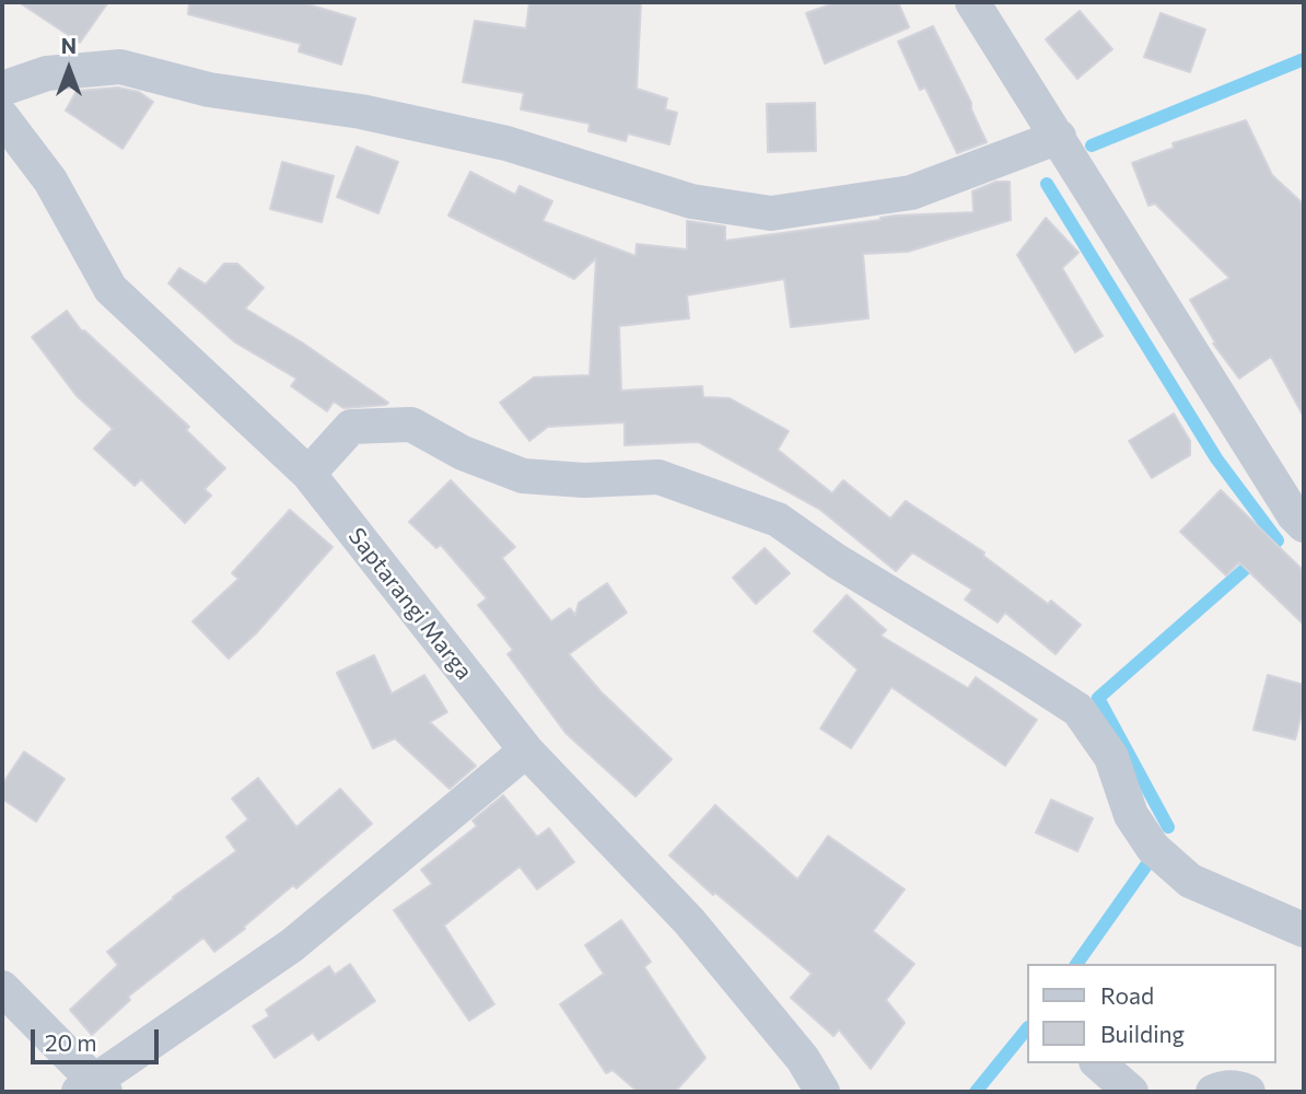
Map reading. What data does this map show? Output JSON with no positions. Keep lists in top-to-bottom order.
{
  "streets": {
    "street": ["Saptarangi Marga"]
  },
  "legend": ["Road", "Building"],
  "scale_bar": "20 m",
  "north": "top"
}
